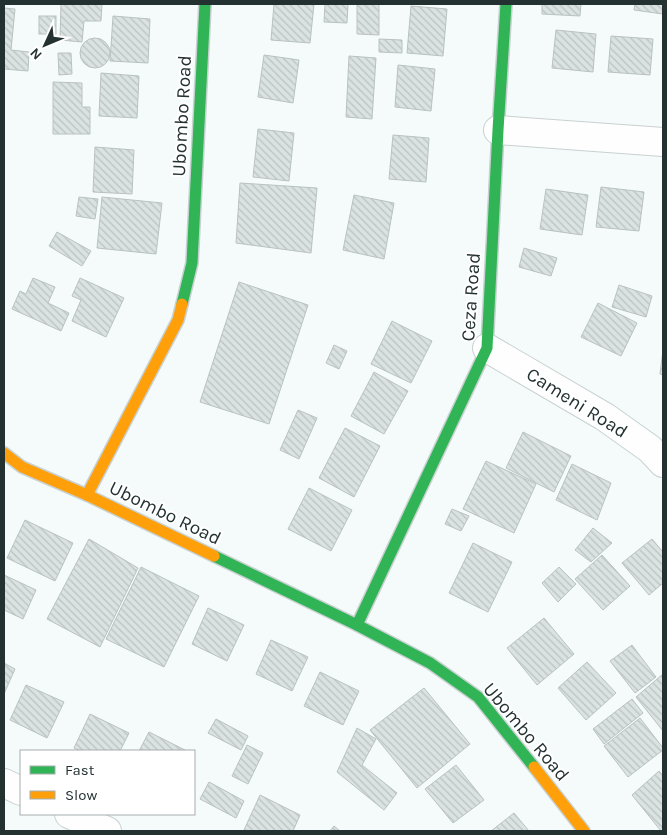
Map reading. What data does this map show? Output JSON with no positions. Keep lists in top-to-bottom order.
{
  "streets": {
    "street": ["Ubombo Road", "Ceza Road", "Cameni Road"]
  },
  "crossings": [
    ["Ubombo Road", "Ceza Road"],
    ["Ceza Road", "Cameni Road"]
  ],
  "legend": ["Fast", "Slow"],
  "north": "bottom left"
}
